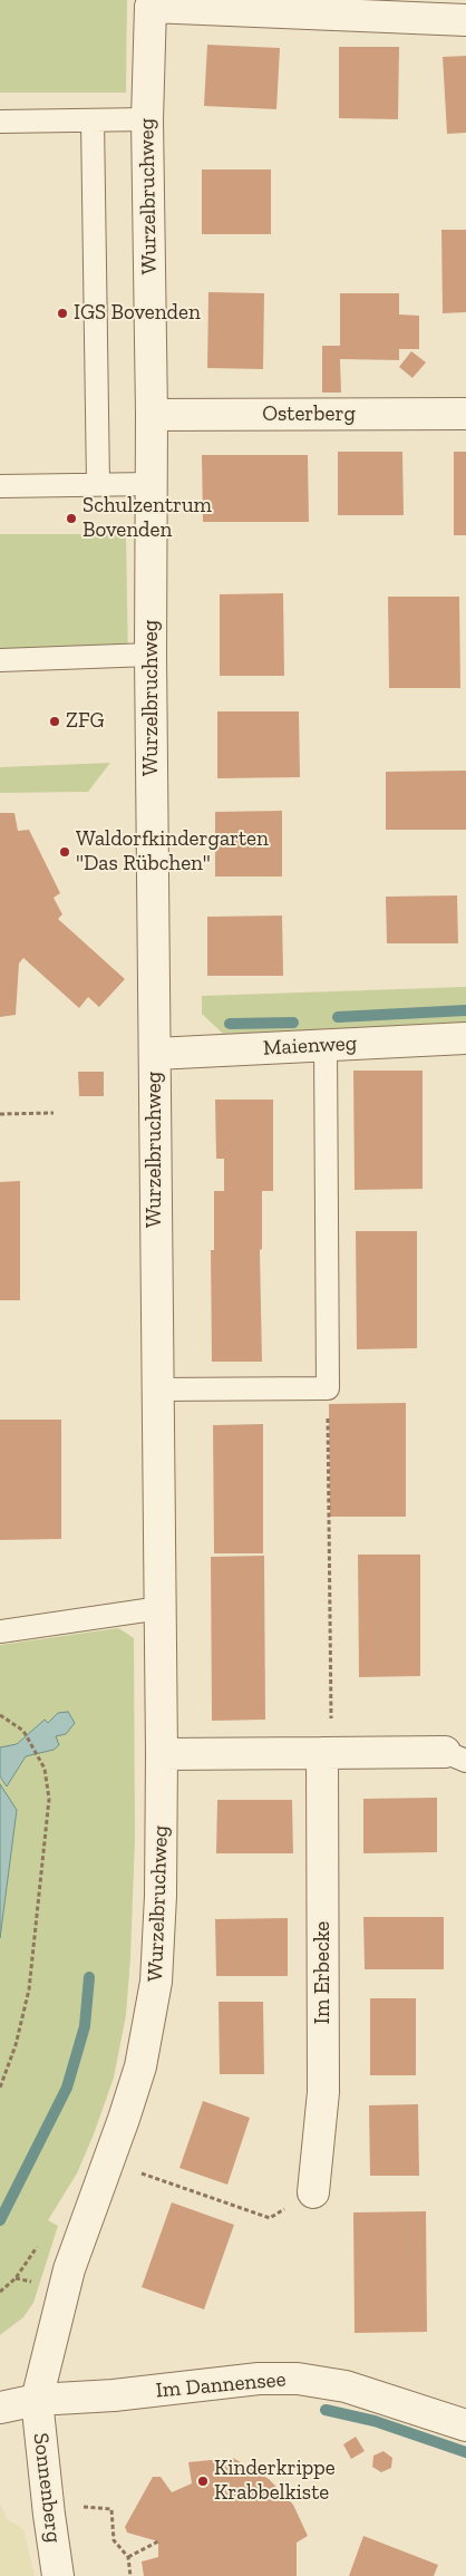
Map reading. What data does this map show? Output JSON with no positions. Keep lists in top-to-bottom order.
{
  "streets": {
    "street": [
      "Wurzelbruchweg",
      "Osterberg",
      "Maienweg",
      "Im Erbecke",
      "Im Dannensee",
      "Sonnenberg"
    ]
  },
  "crossings": [
    ["Wurzelbruchweg", "Osterberg"],
    ["Wurzelbruchweg", "Maienweg"],
    ["Wurzelbruchweg", "Im Dannensee"],
    ["Wurzelbruchweg", "Sonnenberg"],
    ["Im Dannensee", "Sonnenberg"]
  ],
  "places": [
    "IGS Bovenden",
    "Schulzentrum Bovenden",
    "ZFG",
    "Waldorfkindergarten \"Das Rübchen\"",
    "Kinderkrippe Krabbelkiste"
  ]
}
